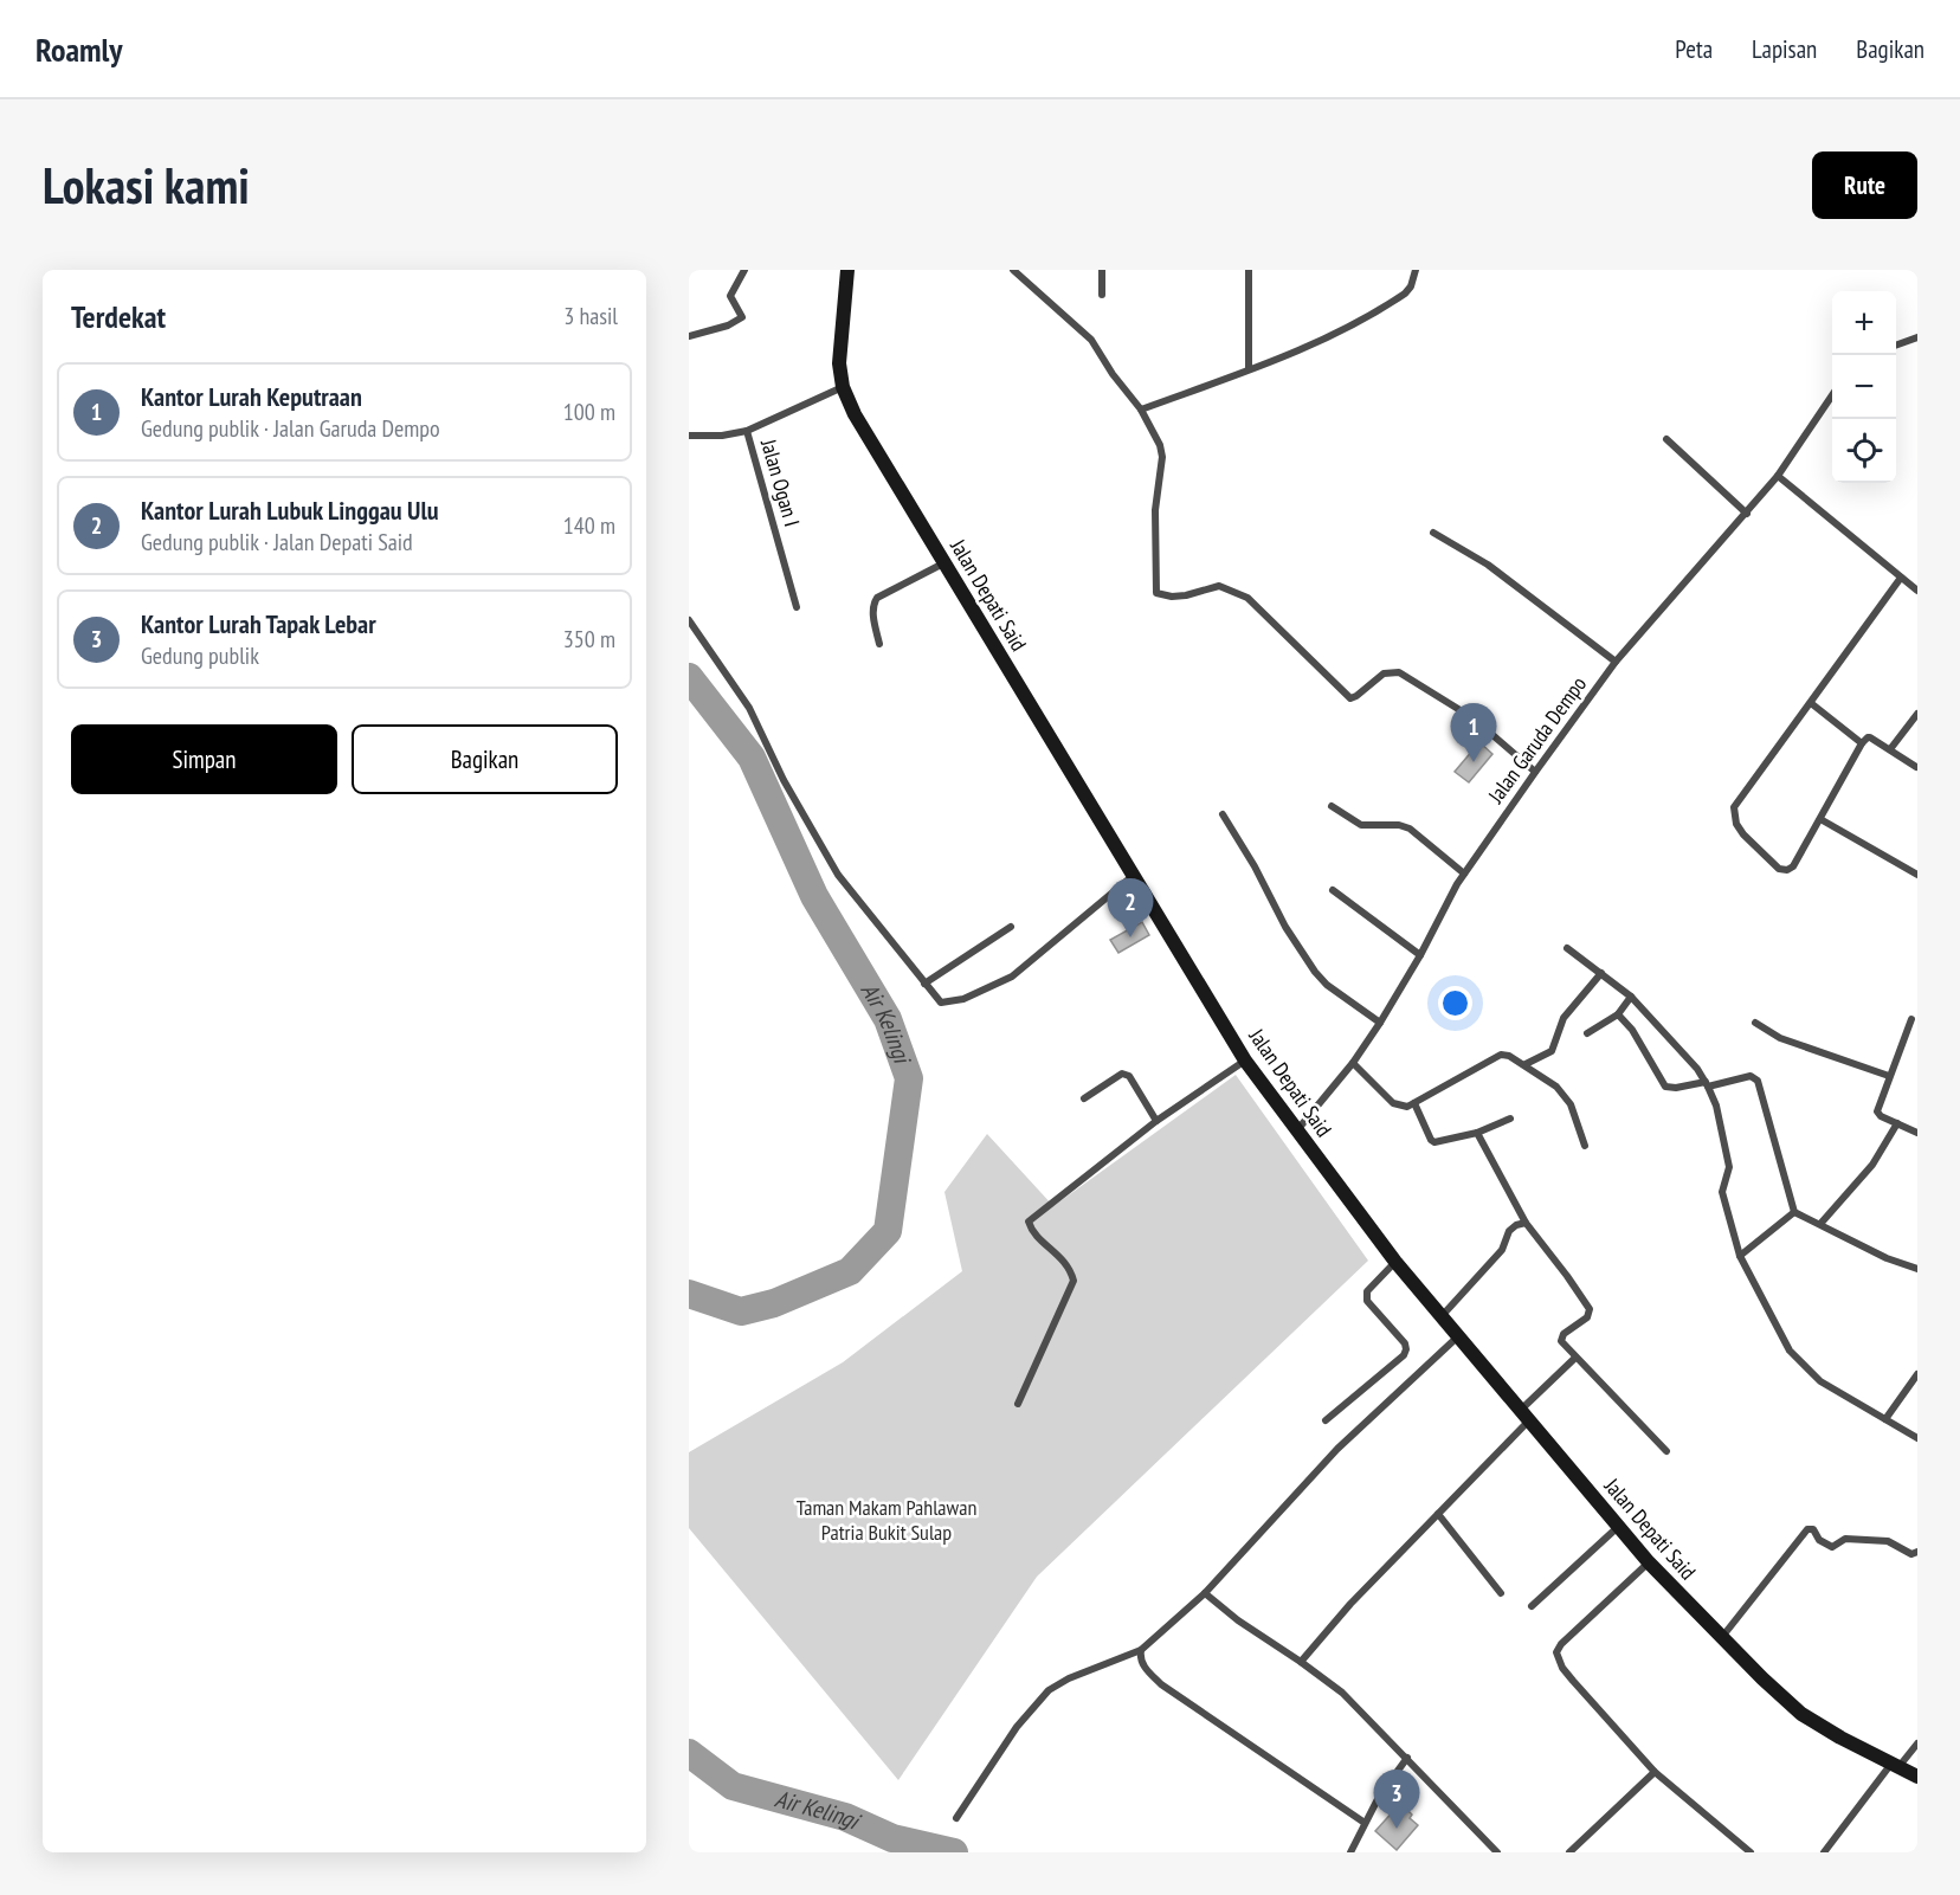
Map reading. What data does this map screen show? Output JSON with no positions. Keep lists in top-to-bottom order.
{
  "streets": {
    "main road": ["Jalan Depati Said"],
    "street": ["Jalan Ogan I", "Jalan Garuda Dempo"]
  },
  "crossings": [
    ["Jalan Ogan I", "Jalan Depati Said"],
    ["Jalan Depati Said", "Jalan Garuda Dempo"]
  ],
  "water": ["Air Kelingi"],
  "parks": ["Taman Makam Pahlawan Patria Bukit Sulap"],
  "page": {
    "header": "Roamly",
    "nav": ["Peta", "Lapisan", "Bagikan"],
    "buttons": [
      "Rute",
      ["Simpan", "Bagikan"]
    ],
    "title": "Lokasi kami",
    "heading": ["Terdekat", "3 hasil"],
    "map_buttons": ["+", "−"],
    "list": [
      {
        "mark": "1",
        "name": "Kantor Lurah Keputraan",
        "note": "Gedung publik · Jalan Garuda Dempo",
        "value": "100 m"
      },
      {
        "mark": "2",
        "name": "Kantor Lurah Lubuk Linggau Ulu",
        "note": "Gedung publik · Jalan Depati Said",
        "value": "140 m"
      },
      {
        "mark": "3",
        "name": "Kantor Lurah Tapak Lebar",
        "note": "Gedung publik",
        "value": "350 m"
      }
    ],
    "pins": ["1", "2", "3"]
  }
}
